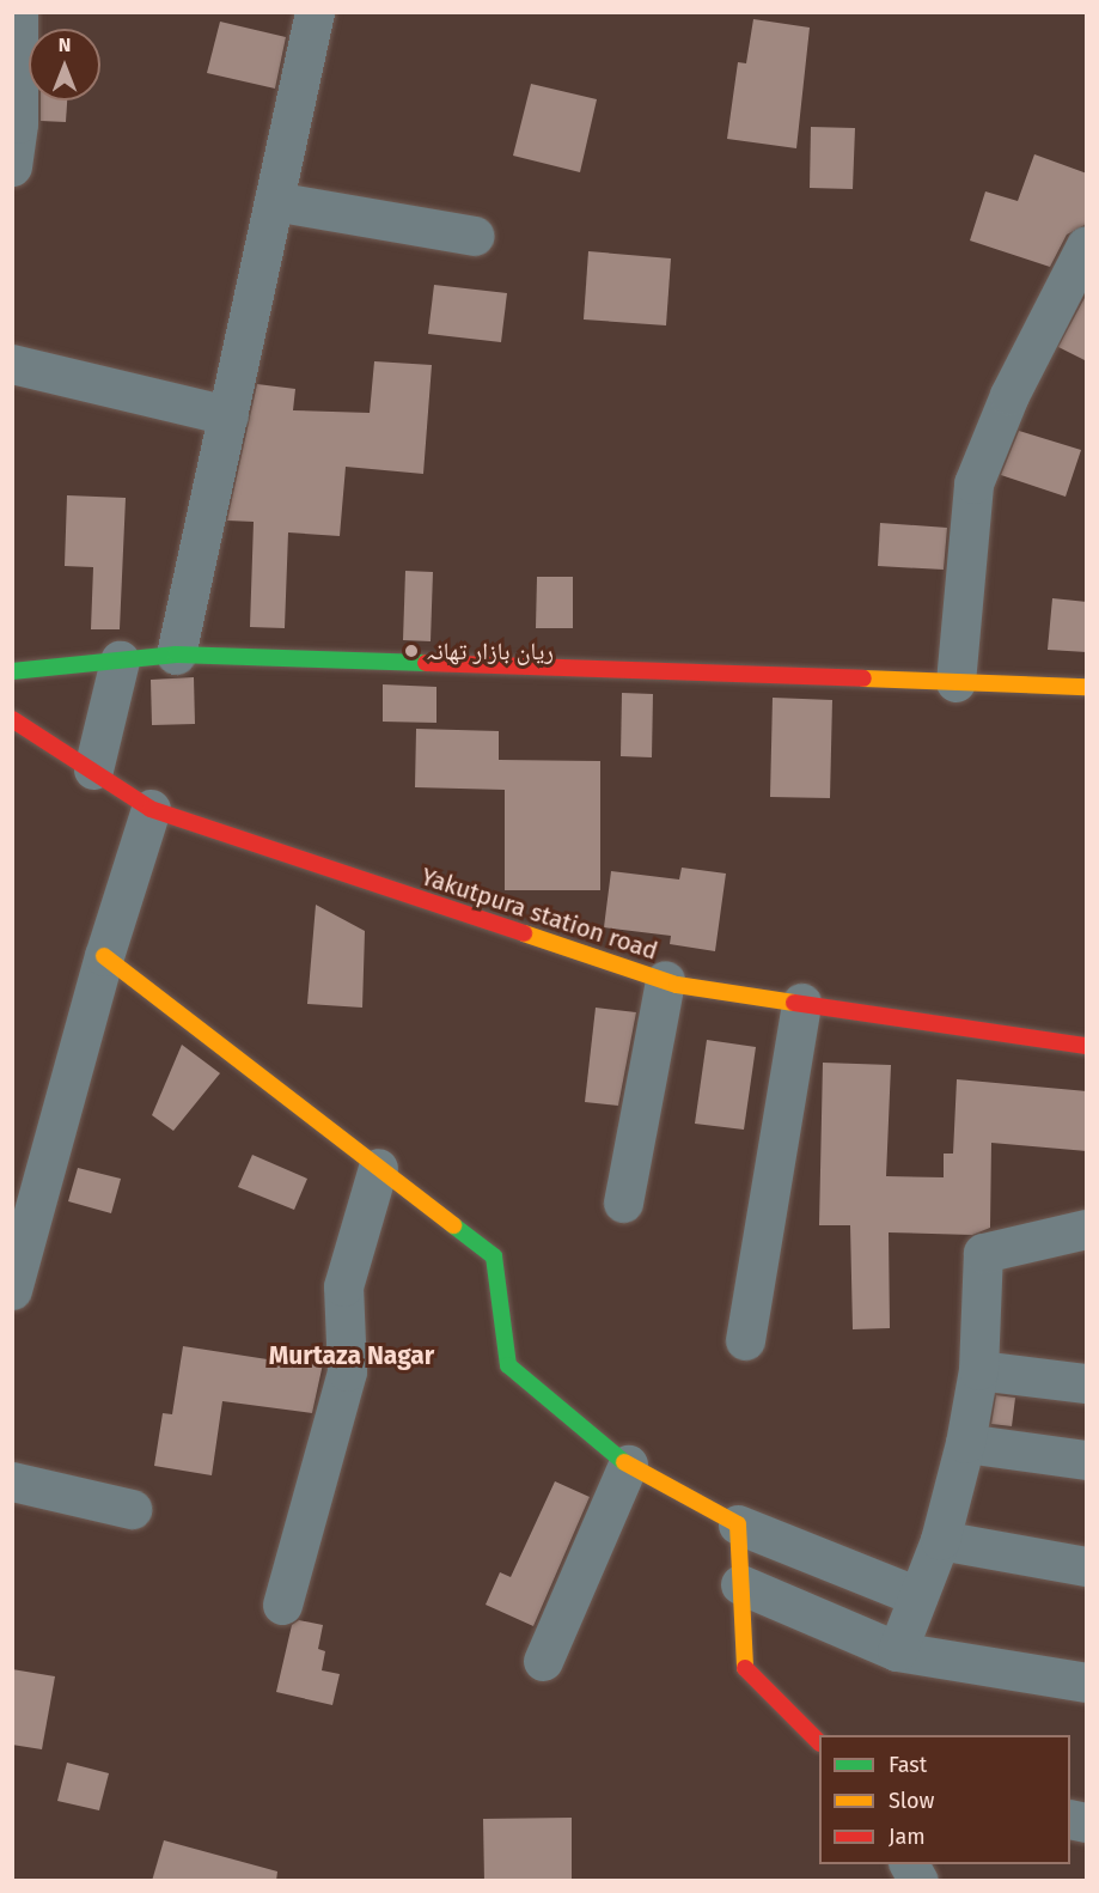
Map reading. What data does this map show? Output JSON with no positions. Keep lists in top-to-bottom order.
{
  "streets": {
    "street": ["Yakutpura station road"]
  },
  "districts": ["Murtaza Nagar"],
  "places": ["ریان بازار تھانہ"],
  "legend": ["Fast", "Slow", "Jam"],
  "north": "top"
}
